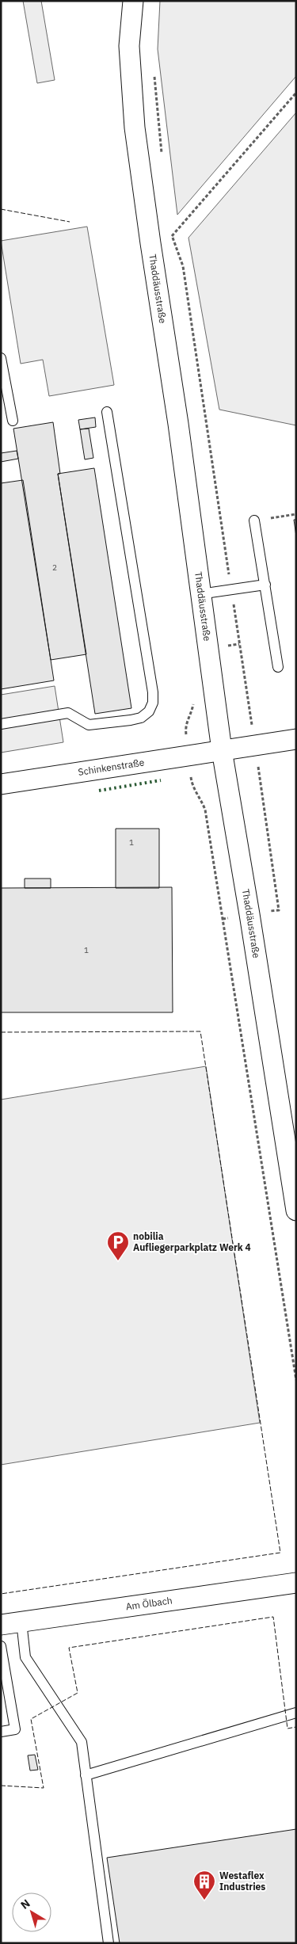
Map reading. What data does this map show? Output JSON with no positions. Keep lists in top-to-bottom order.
{
  "streets": {
    "street": ["Thaddäusstraße", "Schinkenstraße", "Am Ölbach"]
  },
  "crossings": [
    ["Thaddäusstraße", "Schinkenstraße"]
  ],
  "places": {
    "parking": ["nobilia Aufliegerparkplatz Werk 4"],
    "building": ["Westaflex Industries"]
  },
  "house_numbers": ["2", "1", "1"],
  "north": "top left"
}
